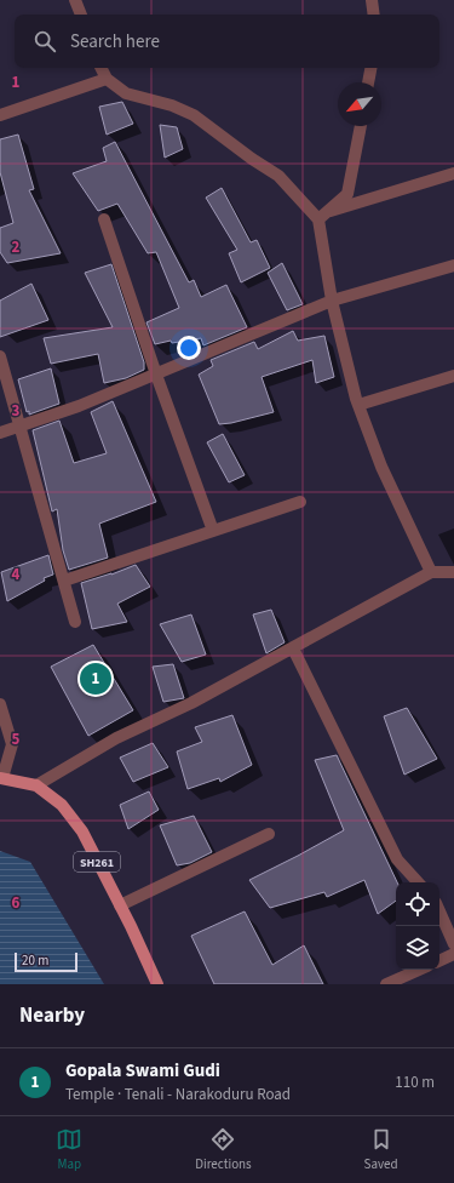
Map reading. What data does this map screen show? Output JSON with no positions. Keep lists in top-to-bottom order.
{
  "streets": {
    "main road": ["SH261"]
  },
  "scale_bar": "20 m",
  "north": "bottom left",
  "page": {
    "search": "Search here",
    "pins": "1",
    "scale": "20 m",
    "heading": "Nearby",
    "list": [
      {
        "mark": "1",
        "name": "Gopala Swami Gudi",
        "note": "Temple · Tenali - Narakoduru Road",
        "value": "110 m"
      }
    ],
    "nav": ["Map", "Directions", "Saved"]
  },
  "grid": {
    "rows": [
      "1",
      "2",
      "3",
      "4",
      "5",
      "6"
    ]
  }
}
